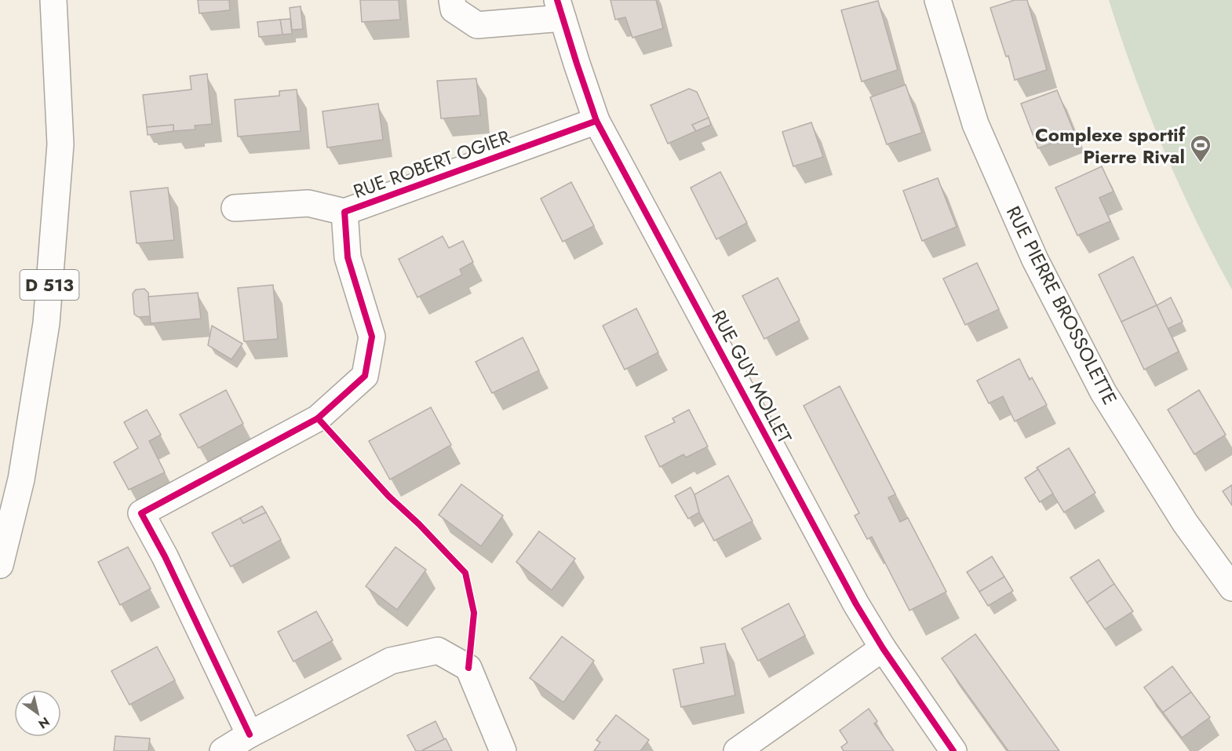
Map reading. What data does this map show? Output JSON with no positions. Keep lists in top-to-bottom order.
{
  "streets": {
    "street": [
      "RUE ROBERT OGIER",
      "D 513",
      "RUE PIERRE BROSSOLETTE",
      "RUE GUY MOLLET"
    ]
  },
  "crossings": [
    ["RUE ROBERT OGIER", "RUE GUY MOLLET"]
  ],
  "places": {
    "sports": ["Complexe sportif Pierre Rival"]
  },
  "north": "bottom right"
}
